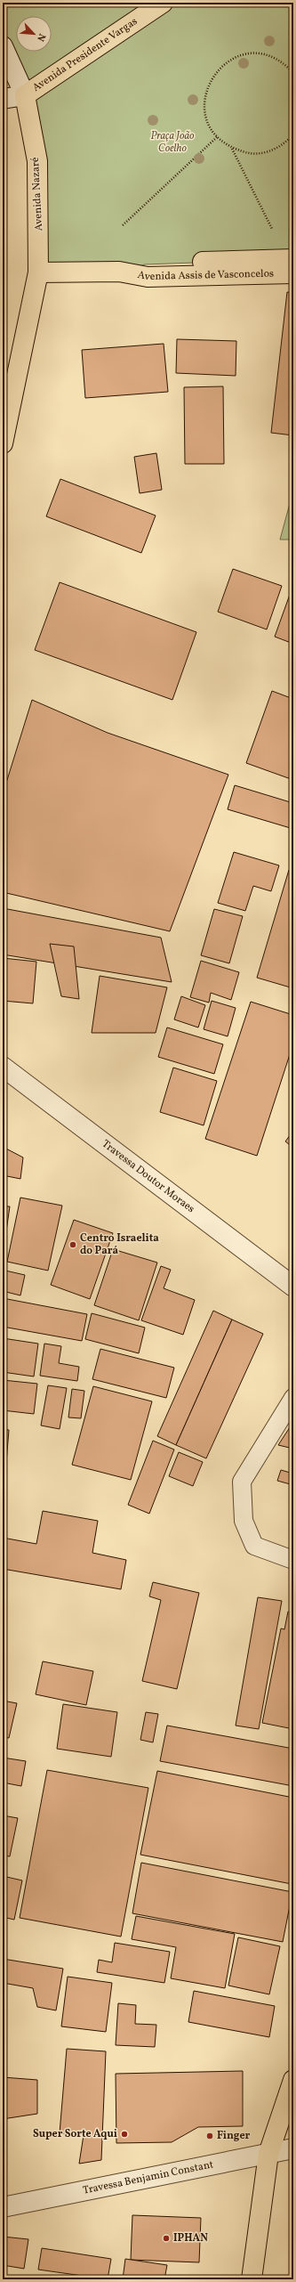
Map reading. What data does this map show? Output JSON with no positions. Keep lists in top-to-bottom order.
{
  "streets": {
    "main road": ["Avenida Presidente Vargas", "Avenida Nazaré", "Avenida Assis de Vasconcelos"],
    "street": ["Travessa Doutor Moraes", "Travessa Benjamin Constant"]
  },
  "crossings": [
    ["Avenida Presidente Vargas", "Avenida Nazaré"],
    ["Avenida Nazaré", "Avenida Assis de Vasconcelos"]
  ],
  "parks": ["Praça João Coelho"],
  "places": [
    "Centro Israelita do Pará",
    "Super Sorte Aqui",
    "Finger",
    "IPHAN"
  ],
  "north": "bottom right"
}
